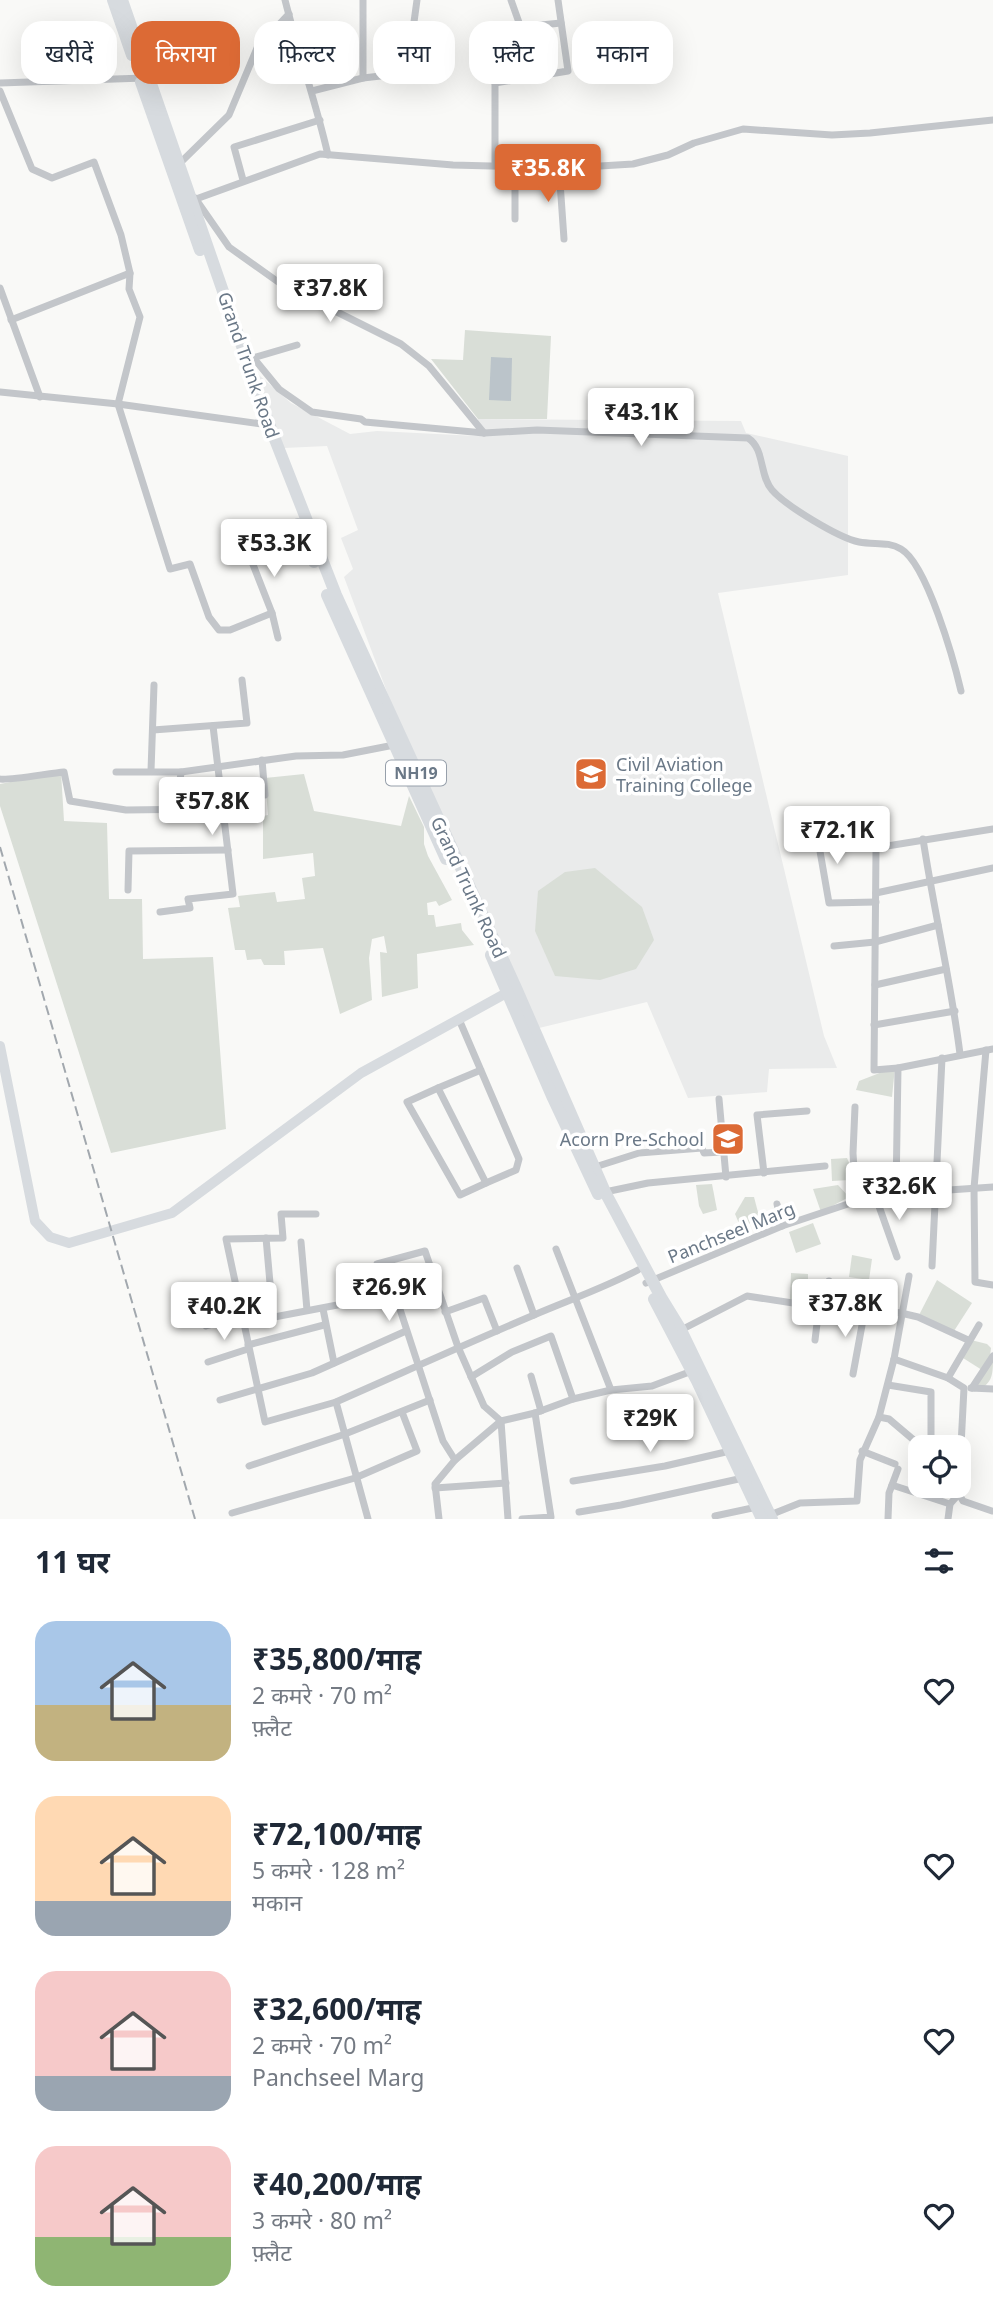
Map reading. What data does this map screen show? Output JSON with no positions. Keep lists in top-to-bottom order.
{
  "streets": {
    "highway": ["Grand Trunk Road", "NH19"],
    "street": ["Panchseel Marg"]
  },
  "crossings": [
    ["Grand Trunk Road", "Panchseel Marg"]
  ],
  "places": {
    "school or university": ["Civil Aviation Training College", "Acorn Pre-School"]
  },
  "page": {
    "chip": [
      "खरीदें",
      "किराया",
      "फ़िल्टर",
      "नया",
      "फ़्लैट",
      "मकान"
    ],
    "price": [
      "₹35.8K",
      "₹37.8K",
      "₹43.1K",
      "₹53.3K",
      "₹57.8K",
      "₹72.1K",
      "₹32.6K",
      "₹26.9K",
      "₹37.8K",
      "₹40.2K",
      "₹29K"
    ],
    "heading": "11 घर",
    "list": [
      {
        "name": "₹35,800/माह",
        "note": "2 कमरे · 70 m² · फ़्लैट"
      },
      {
        "name": "₹72,100/माह",
        "note": "5 कमरे · 128 m² · मकान"
      },
      {
        "name": "₹32,600/माह",
        "note": "2 कमरे · 70 m² · Panchseel Marg"
      },
      {
        "name": "₹40,200/माह",
        "note": "3 कमरे · 80 m² · फ़्लैट"
      }
    ]
  }
}
